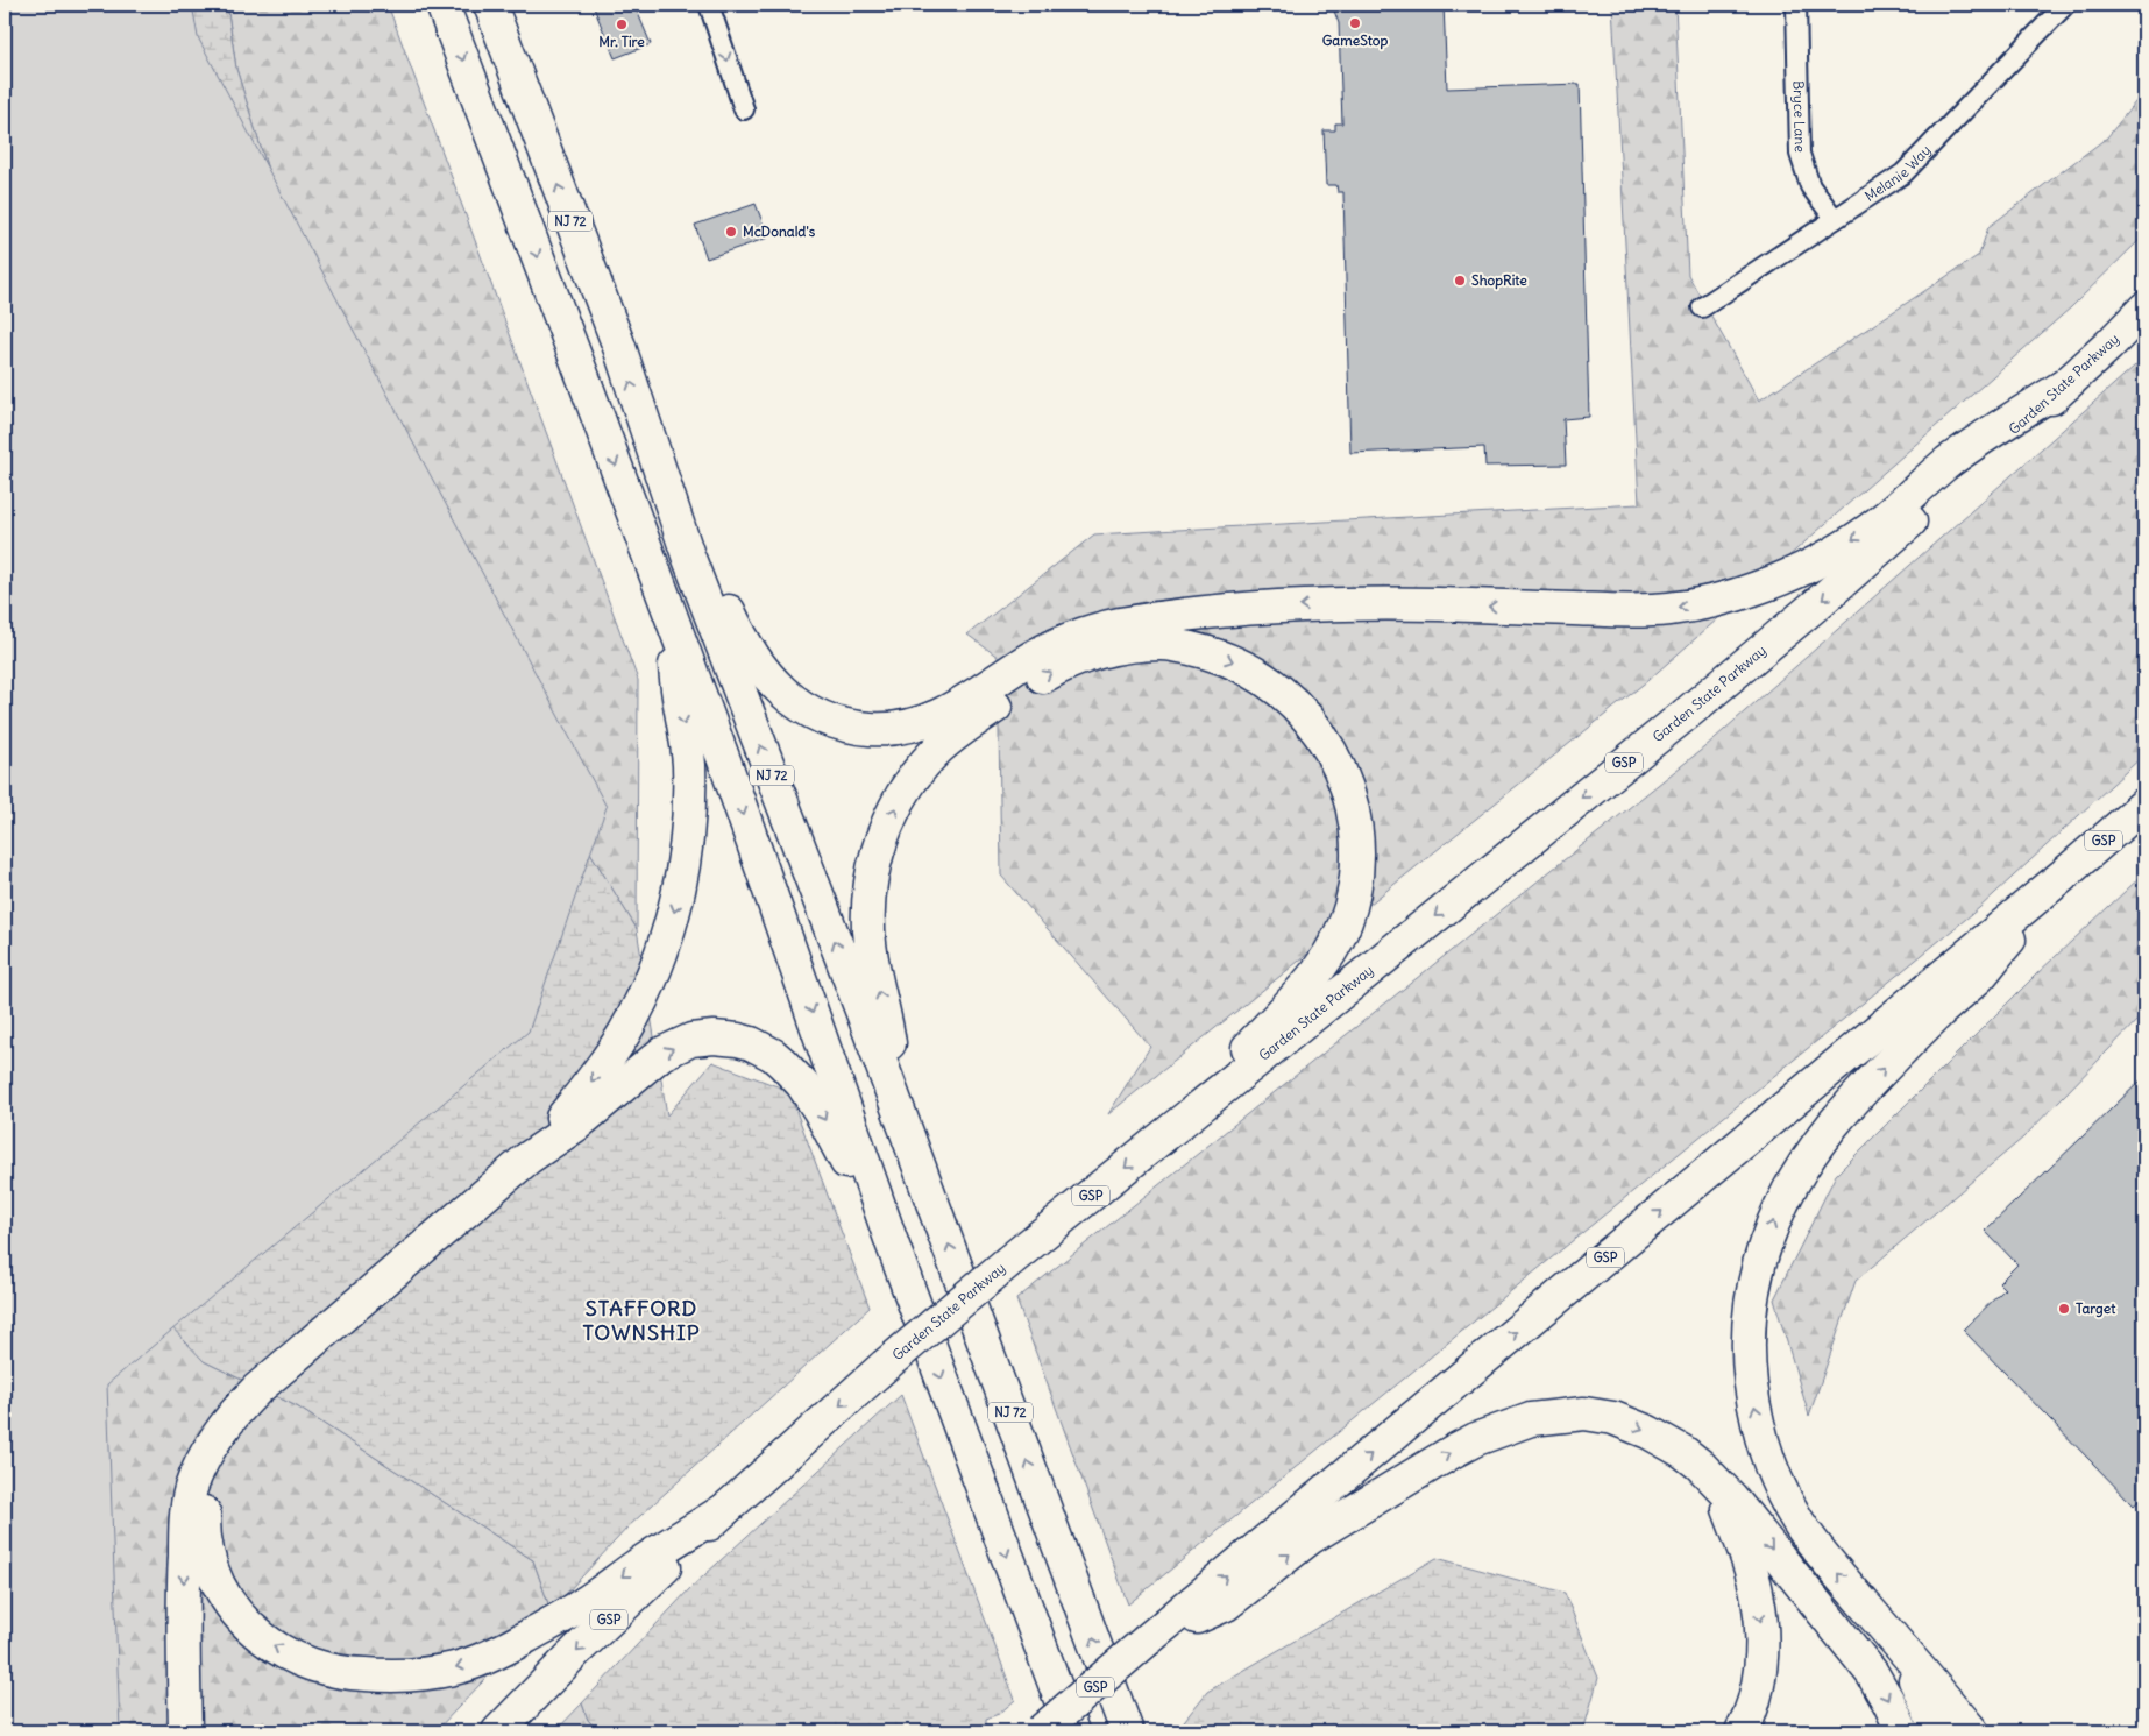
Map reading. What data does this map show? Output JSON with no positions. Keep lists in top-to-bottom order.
{
  "streets": {
    "highway": ["NJ 72", "Garden State Parkway", "GSP"],
    "street": ["Bryce Lane", "Melanie Way"]
  },
  "crossings": [
    ["Bryce Lane", "Melanie Way"]
  ],
  "one_way": ["Garden State Parkway"],
  "districts": ["STAFFORD TOWNSHIP"],
  "places": [
    "GameStop",
    "Mr. Tire",
    "McDonald's",
    "ShopRite",
    "Target"
  ]
}
